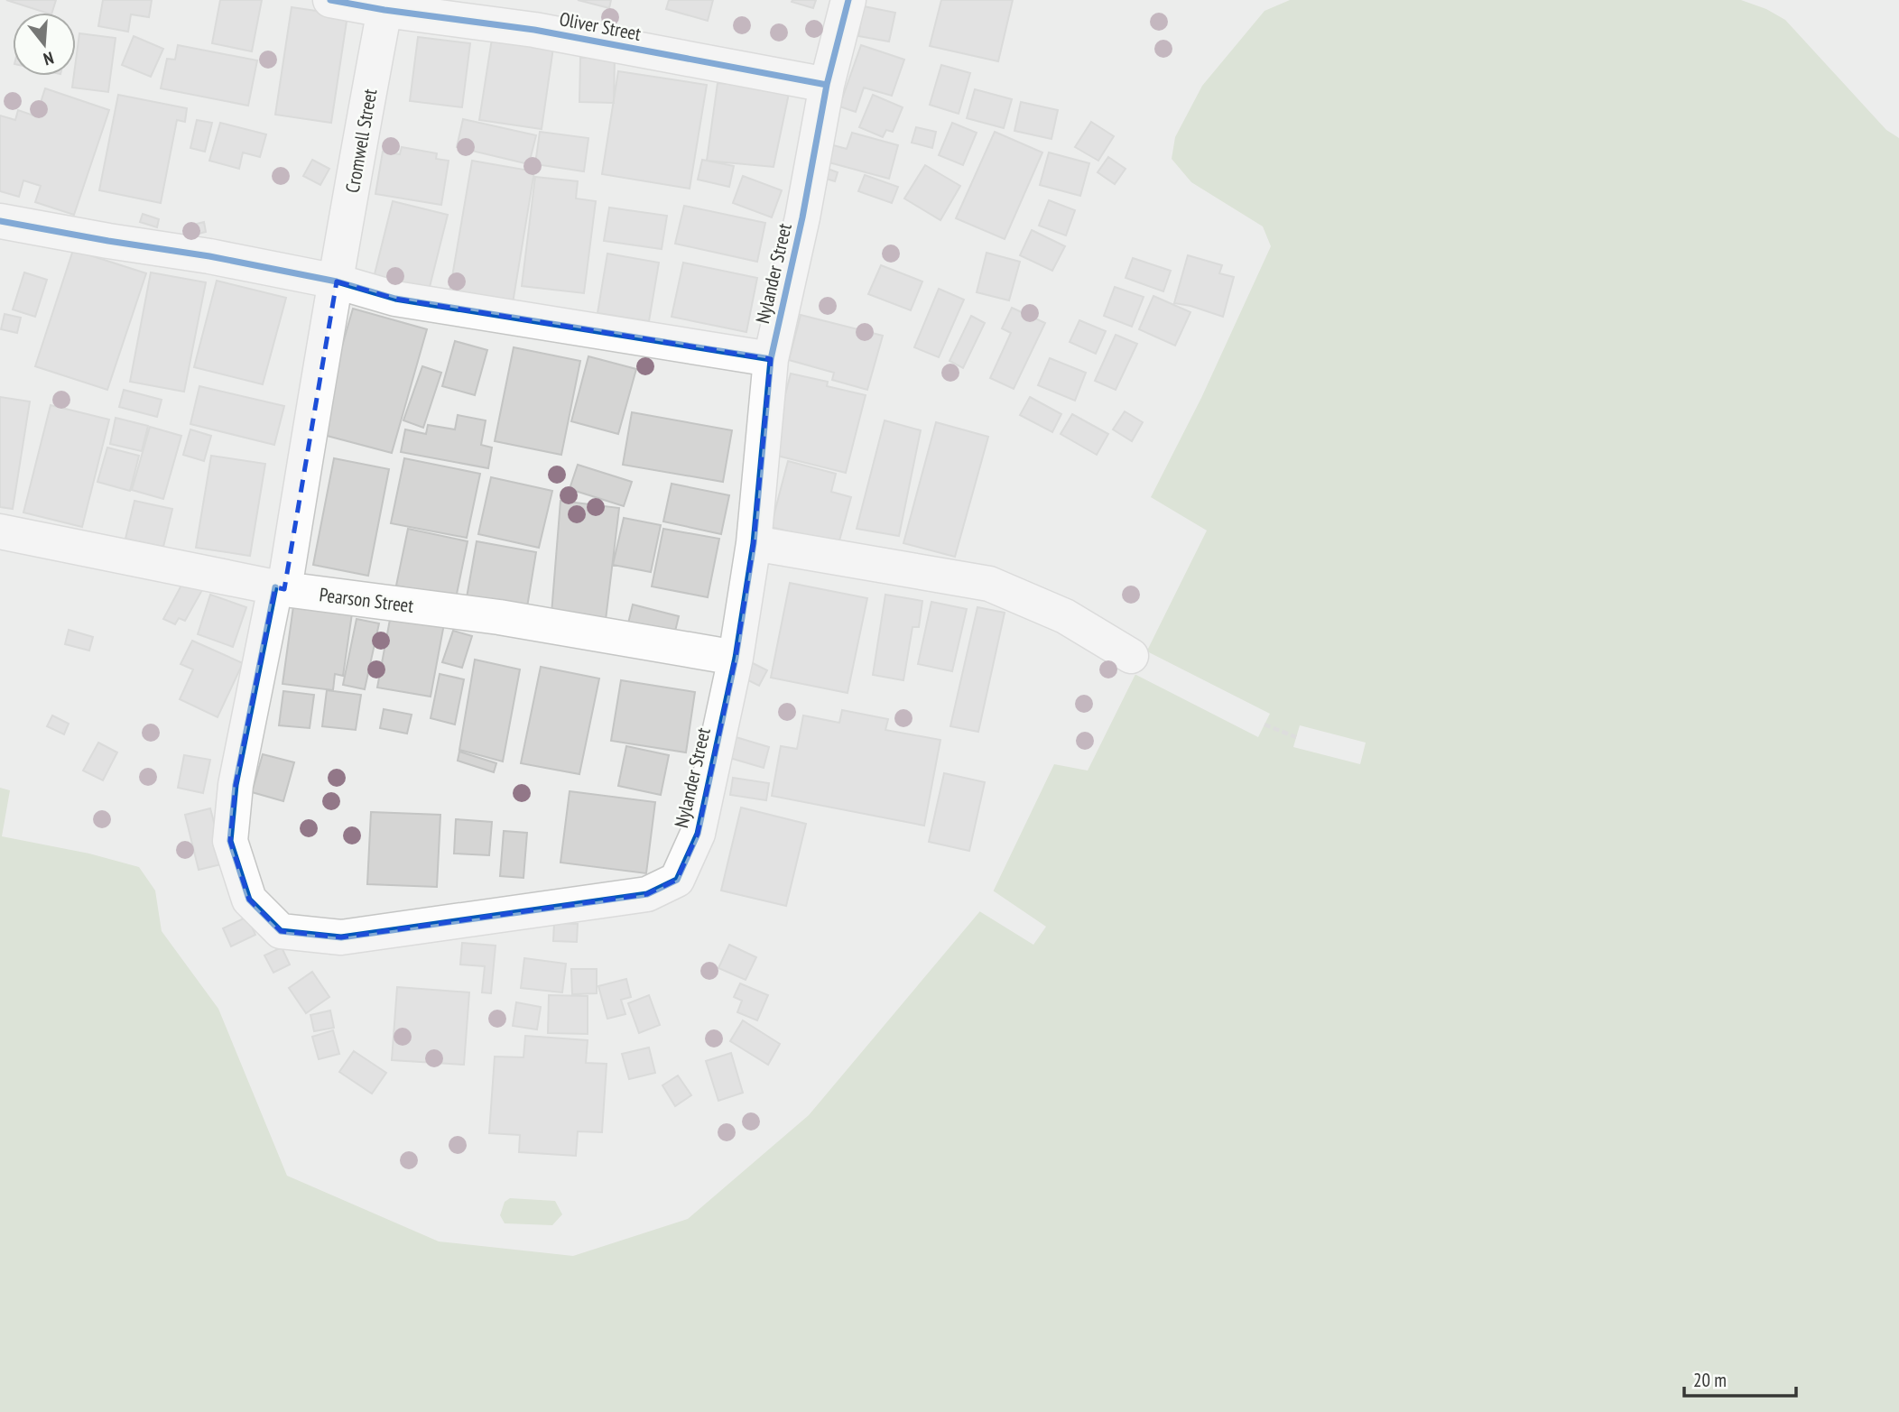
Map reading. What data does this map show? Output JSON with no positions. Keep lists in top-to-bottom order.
{
  "streets": {
    "street": [
      "Oliver Street",
      "Cromwell Street",
      "Nylander Street",
      "Pearson Street"
    ]
  },
  "crossings": [
    ["Oliver Street", "Cromwell Street"],
    ["Oliver Street", "Nylander Street"],
    ["Cromwell Street", "Nylander Street"],
    ["Cromwell Street", "Pearson Street"],
    ["Nylander Street", "Pearson Street"]
  ],
  "scale_bar": "20 m",
  "north": "bottom"
}
